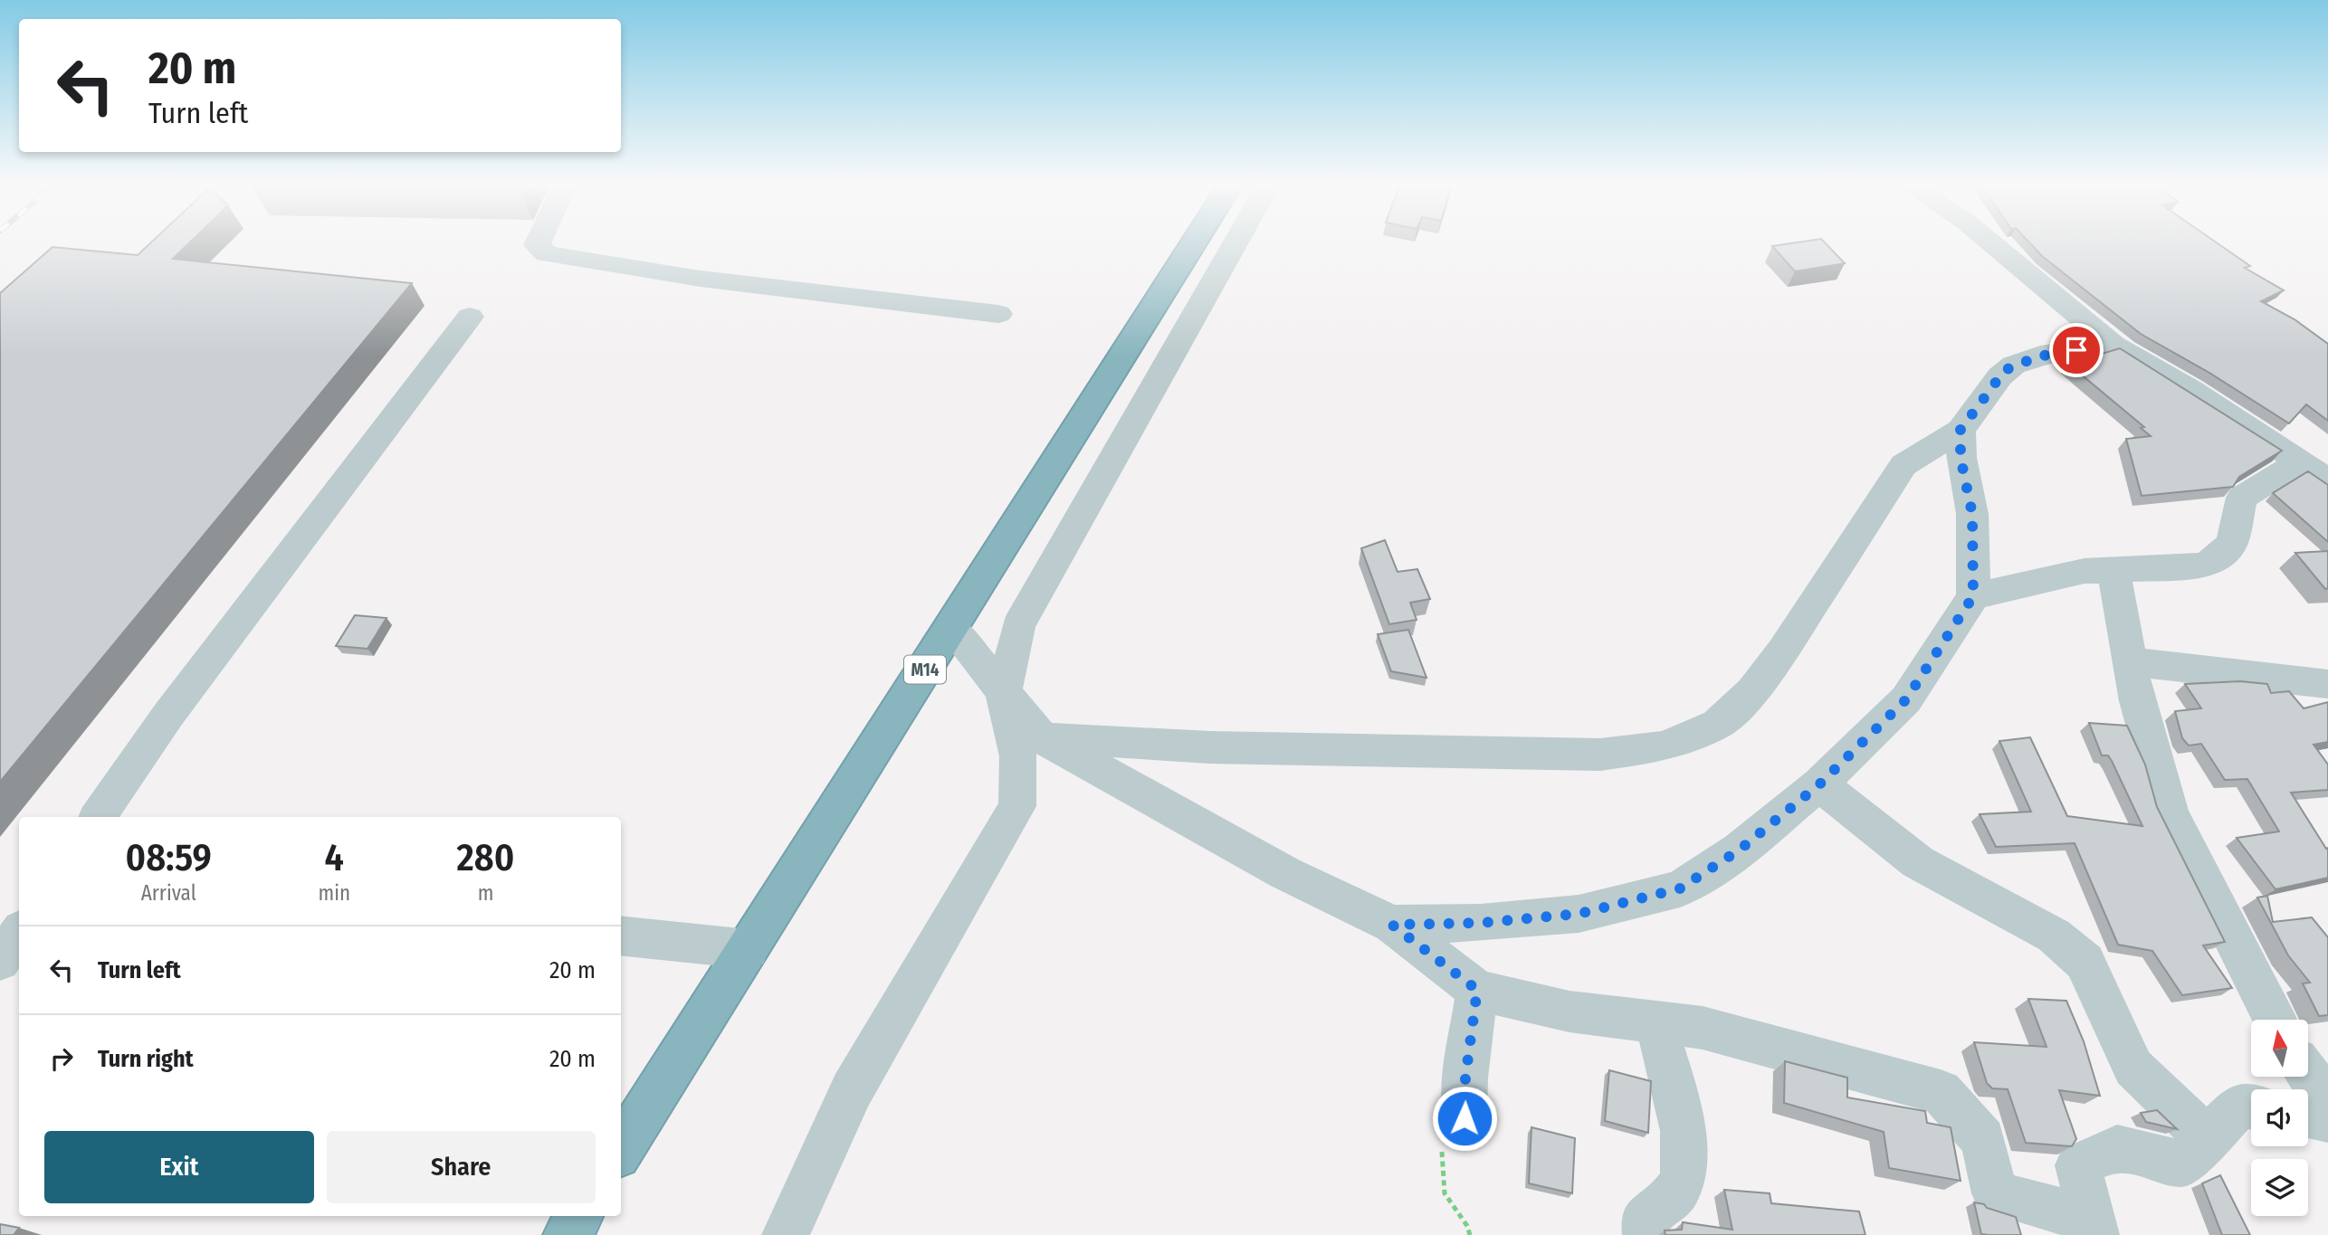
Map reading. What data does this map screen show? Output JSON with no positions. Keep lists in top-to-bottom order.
{
  "streets": {
    "highway": ["M14"]
  },
  "north": "top",
  "page": {
    "turn": ["20 m", "Turn left"],
    "eta": [
      "08:59",
      "Arrival",
      "4",
      "min",
      "280",
      "m"
    ],
    "list": [
      {
        "name": "Turn left",
        "value": "20 m"
      },
      {
        "name": "Turn right",
        "value": "20 m"
      }
    ],
    "buttons": ["Exit", "Share"]
  }
}
